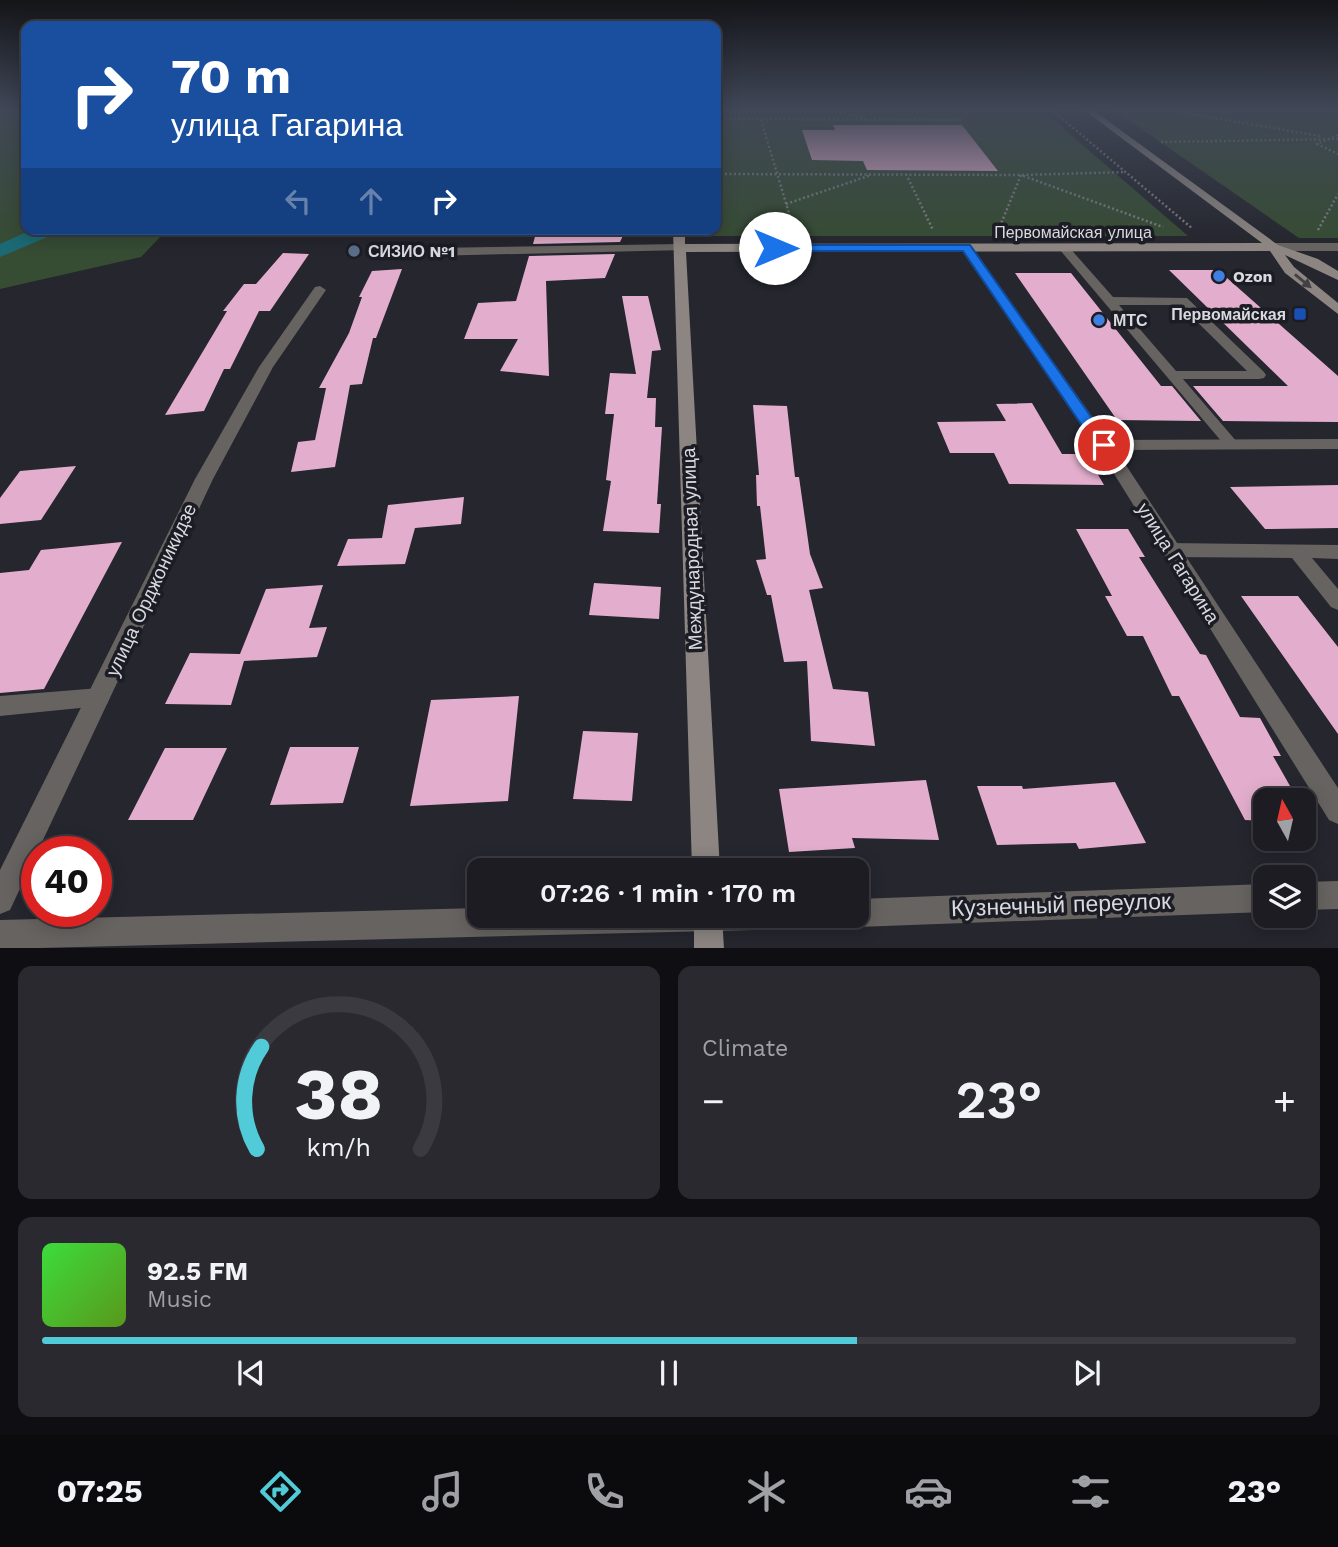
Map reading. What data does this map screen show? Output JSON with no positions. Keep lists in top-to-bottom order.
{
  "streets": {
    "main road": ["Первомайская улица", "Международная улица"],
    "street": ["улица Гагарина", "улица Орджоникидзе", "Кузнечный переулок"]
  },
  "crossings": [
    ["Первомайская улица", "Международная улица"],
    ["Первомайская улица", "улица Гагарина"]
  ],
  "places": {
    "other": ["СИЗИО №1", "Ozon", "МТС"],
    "transit": ["Первомайская"]
  },
  "north": "top",
  "page": {
    "turn": ["70 m", "улица Гагарина"],
    "limit": "40",
    "trip": "07:26 · 1 min · 170 m",
    "tile": "Climate",
    "heat": ["−", "23°", "+"],
    "song": ["92.5 FM", "Music"],
    "tabs": ["07:25", "23°"],
    "gauge": ["38", "km/h"]
  }
}
